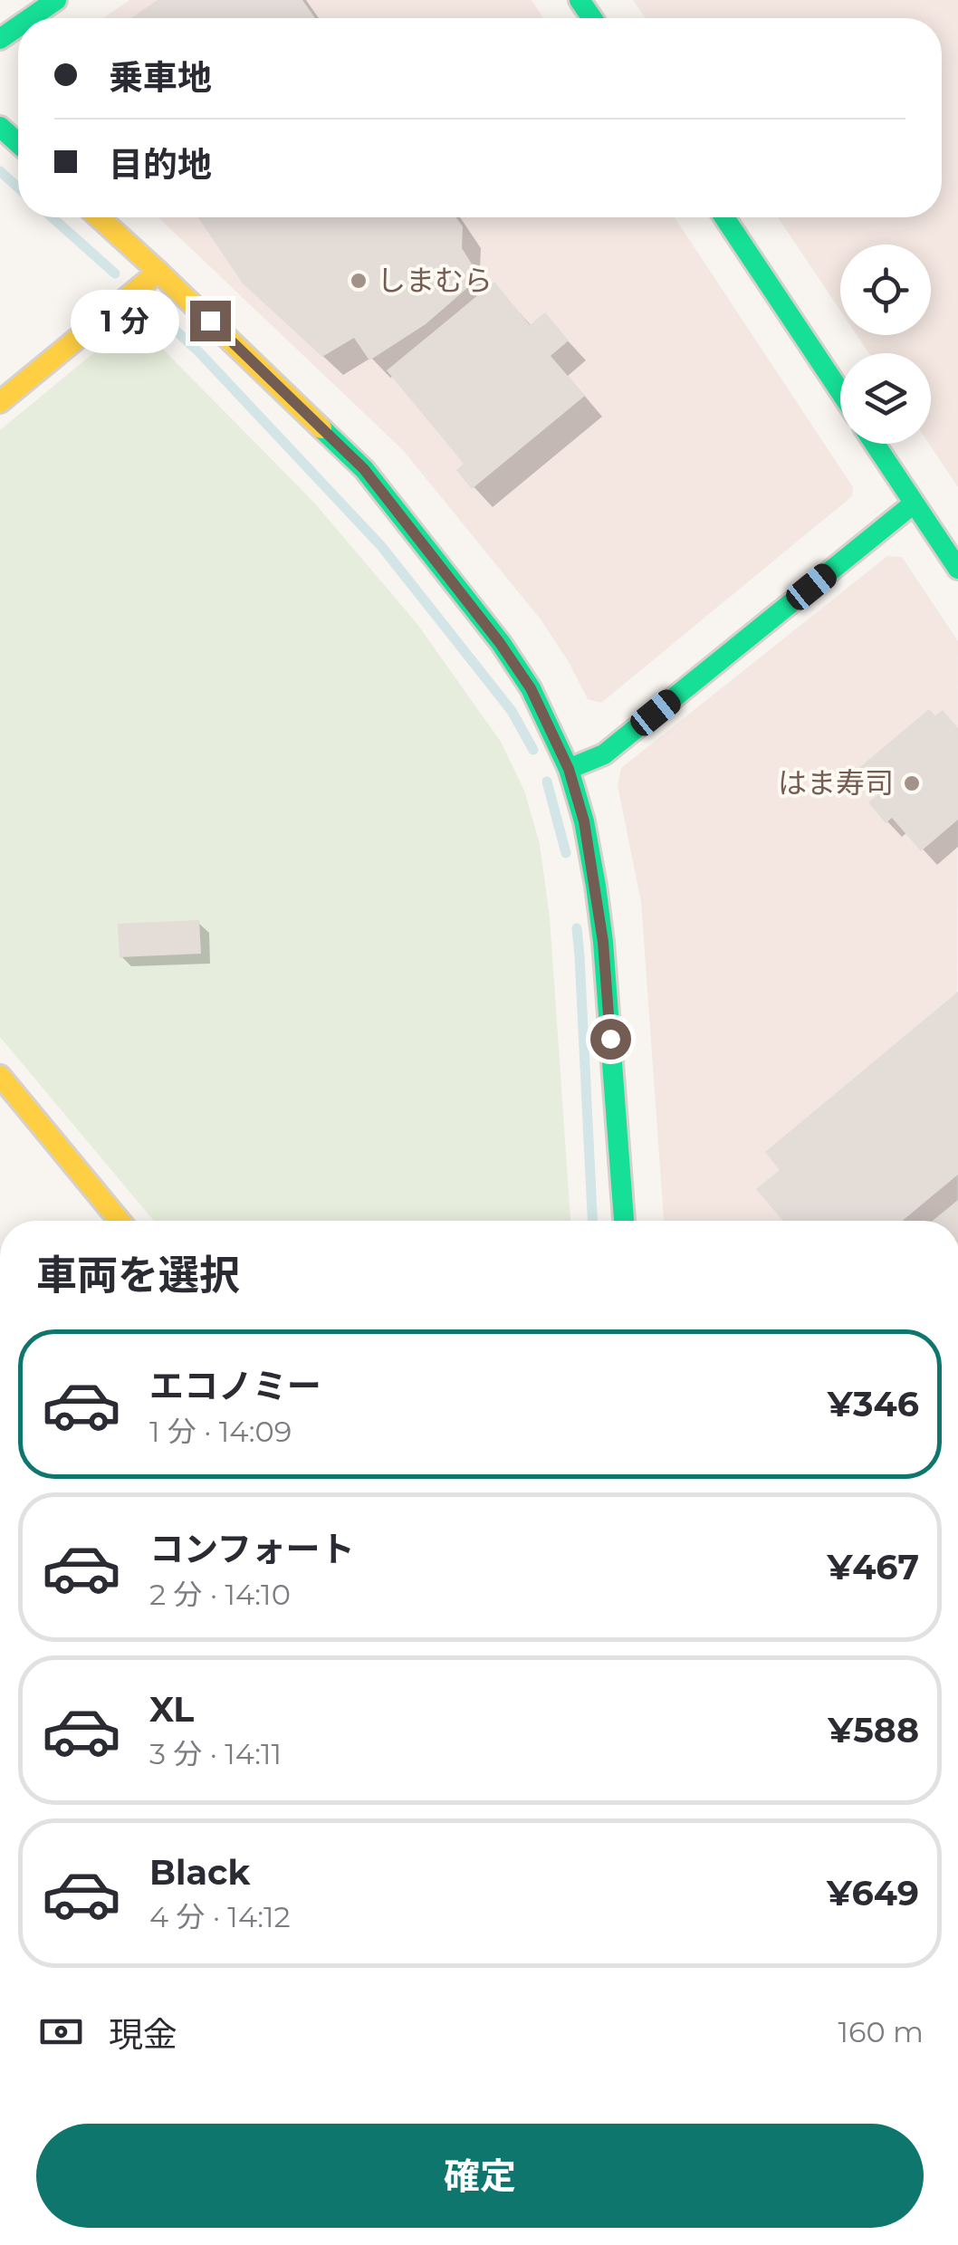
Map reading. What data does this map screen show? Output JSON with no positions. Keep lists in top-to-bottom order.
{
  "places": ["しまむら", "はま寿司"],
  "page": {
    "banner": ["乗車地", "目的地"],
    "bubble": "1 分",
    "heading": "車両を選択",
    "list": [
      {
        "name": "エコノミー",
        "note": "1 分 · 14:09",
        "value": "¥346"
      },
      {
        "name": "コンフォート",
        "note": "2 分 · 14:10",
        "value": "¥467"
      },
      {
        "name": "XL",
        "note": "3 分 · 14:11",
        "value": "¥588"
      },
      {
        "name": "Black",
        "note": "4 分 · 14:12",
        "value": "¥649"
      }
    ],
    "pay": ["現金", "160 m"],
    "buttons": "確定"
  }
}
